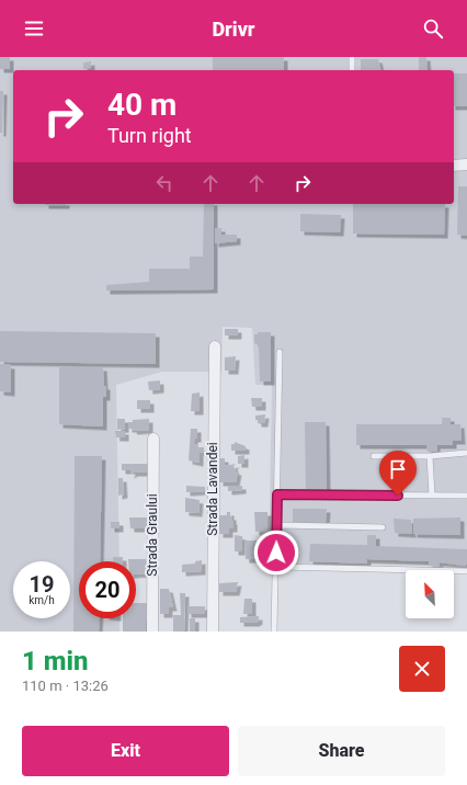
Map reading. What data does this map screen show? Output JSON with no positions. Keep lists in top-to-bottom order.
{
  "streets": {
    "street": ["Strada Lavandei", "Strada Graului"]
  },
  "north": "top left",
  "page": {
    "header": "Drivr",
    "turn": ["40 m", "Turn right"],
    "speed": "19 km/h",
    "limit": "20",
    "heading": ["1 min", "110 m · 13:26"],
    "buttons": ["Exit", "Share"]
  }
}
